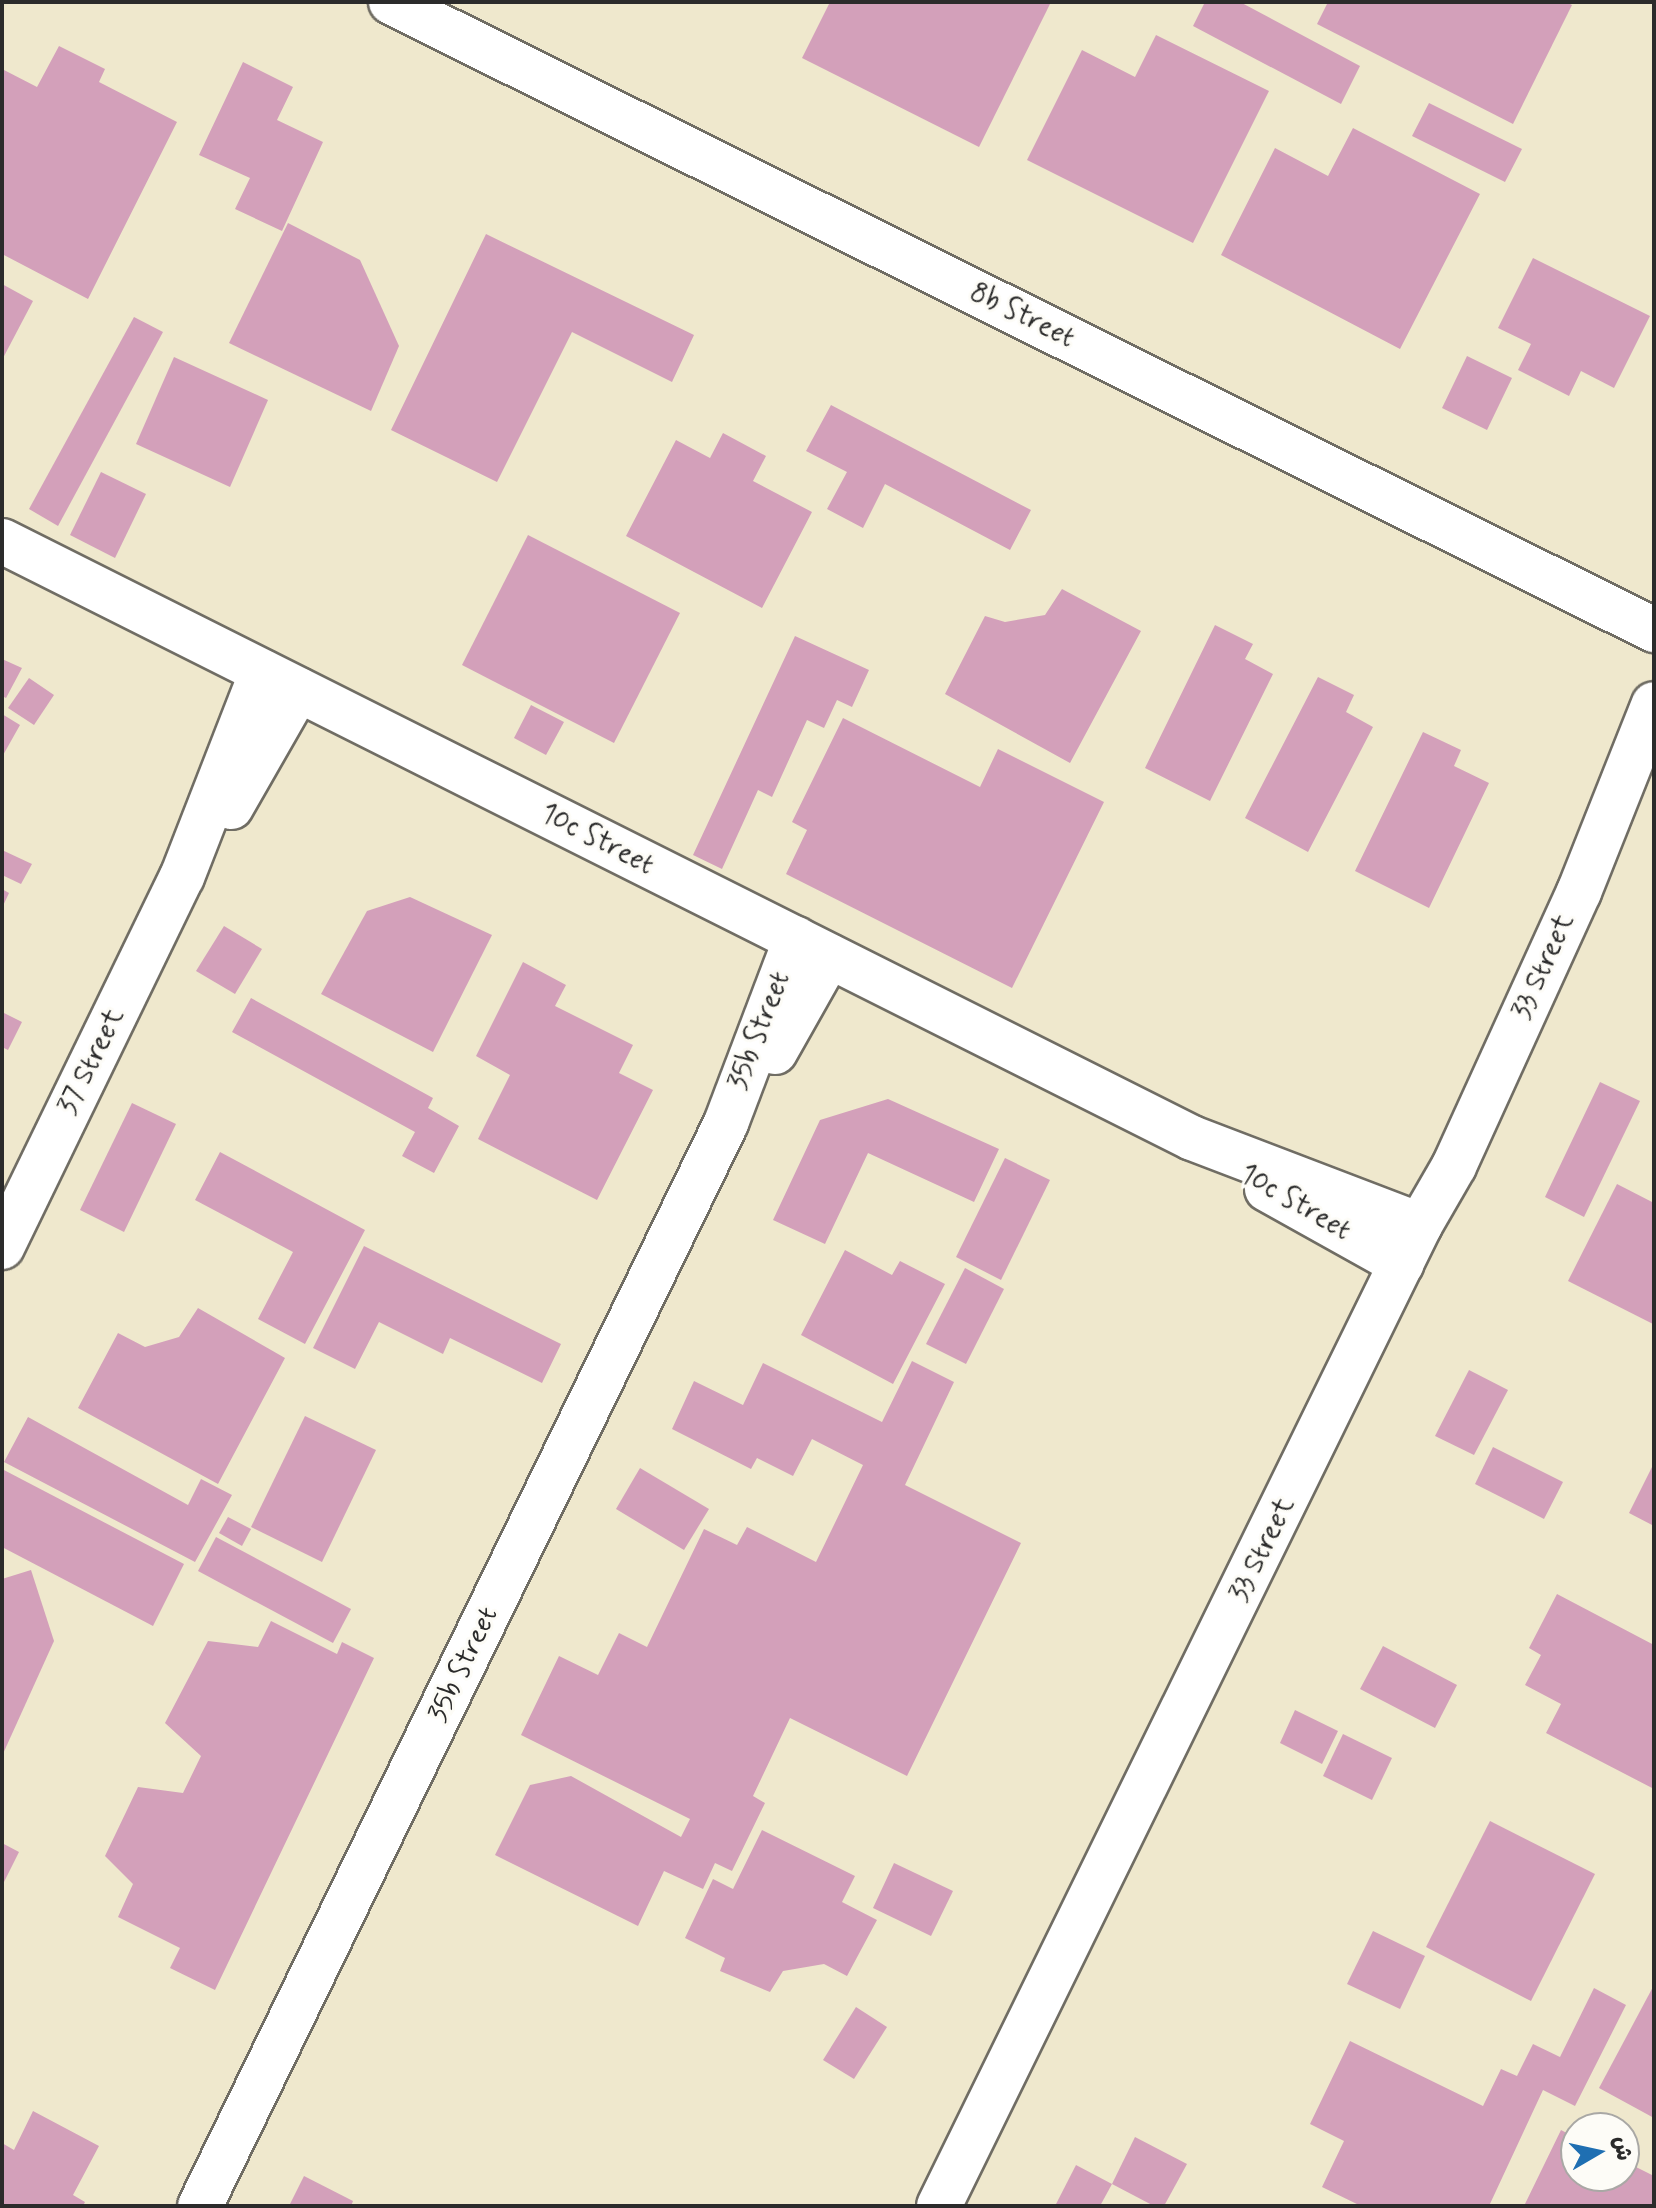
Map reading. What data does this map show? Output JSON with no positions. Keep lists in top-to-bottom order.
{
  "streets": {
    "street": [
      "8b Street",
      "10c Street",
      "33 Street",
      "35b Street",
      "37 Street"
    ]
  },
  "crossings": [
    ["10c Street", "33 Street"],
    ["10c Street", "35b Street"],
    ["10c Street", "37 Street"]
  ],
  "north": "right"
}
